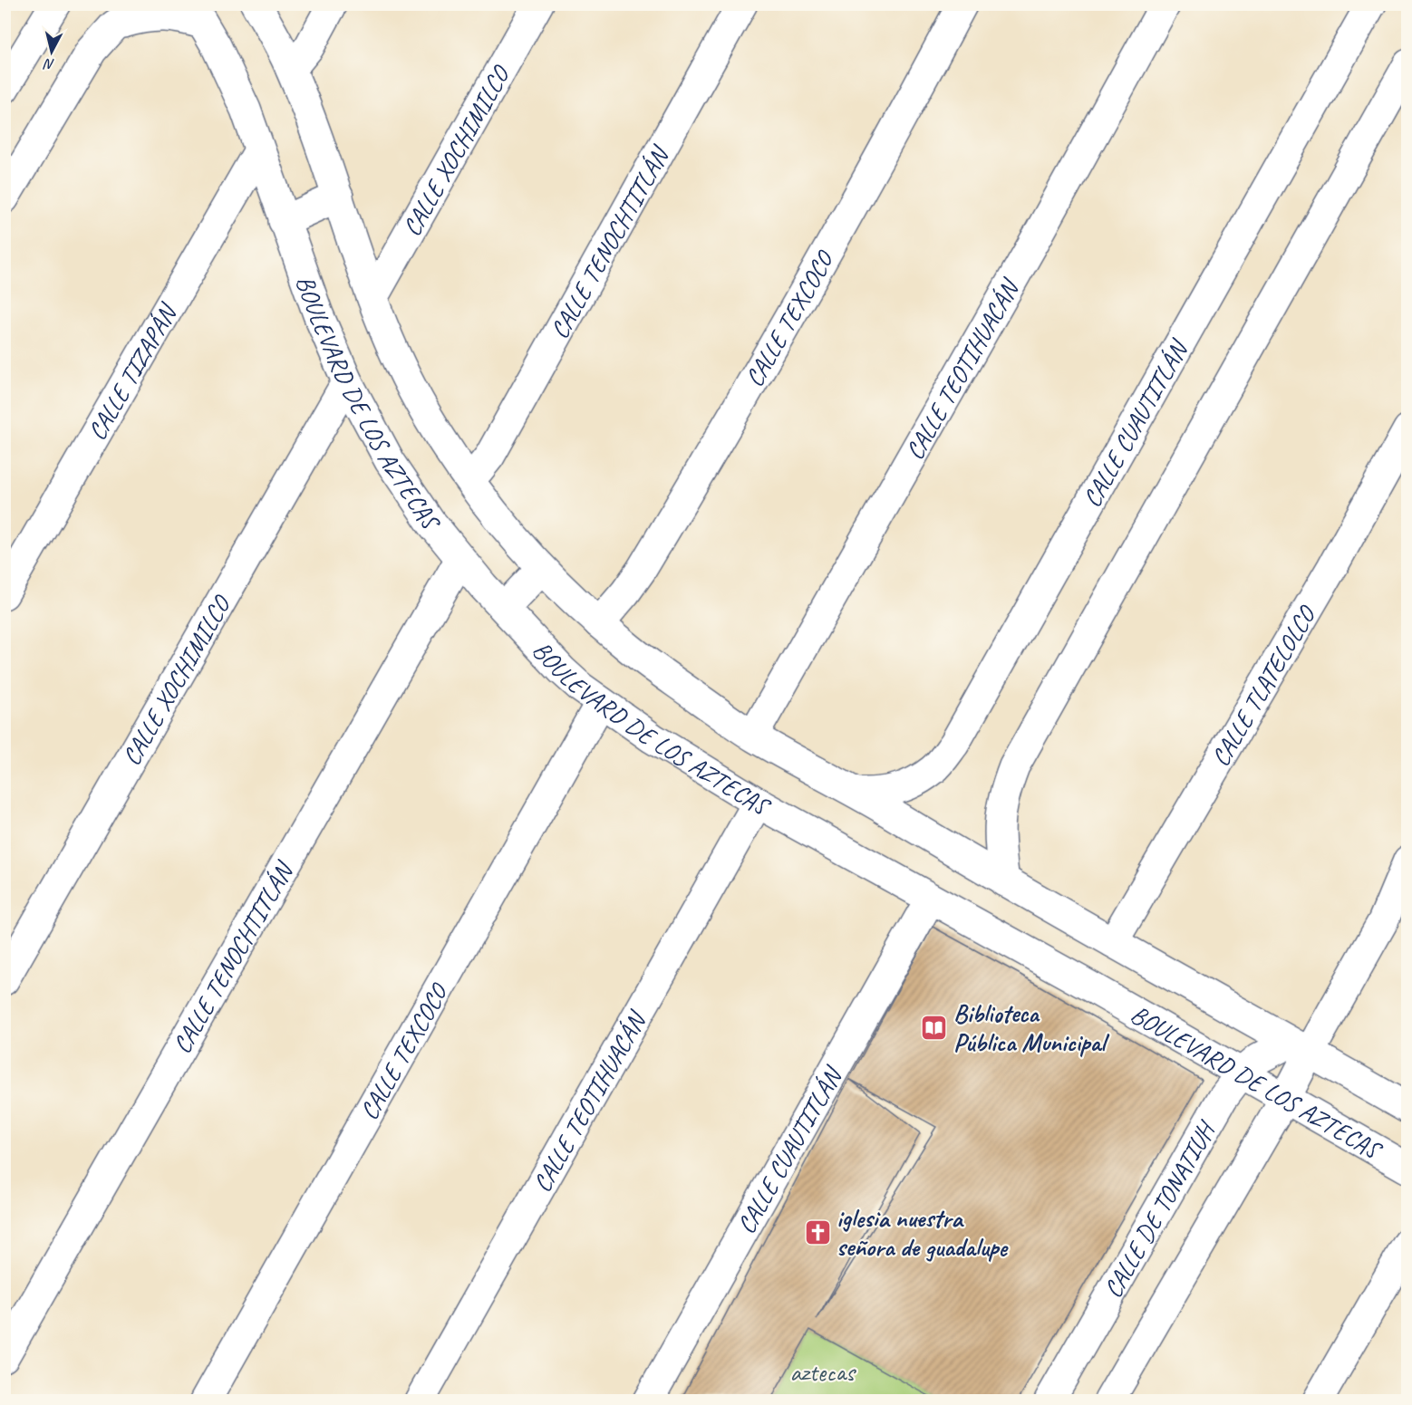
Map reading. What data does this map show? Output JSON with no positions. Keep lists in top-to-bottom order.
{
  "streets": {
    "street": [
      "CALLE XOCHIMILCO",
      "CALLE TENOCHTITLÁN",
      "CALLE TEXCOCO",
      "CALLE TEOTIHUACÁN",
      "CALLE TIZAPÁN",
      "BOULEVARD DE LOS AZTECAS",
      "CALLE CUAUTITLÁN",
      "CALLE TLATELOLCO",
      "CALLE DE TONATIUH"
    ]
  },
  "crossings": [
    ["CALLE XOCHIMILCO", "BOULEVARD DE LOS AZTECAS"],
    ["CALLE TENOCHTITLÁN", "BOULEVARD DE LOS AZTECAS"],
    ["CALLE TEXCOCO", "BOULEVARD DE LOS AZTECAS"],
    ["CALLE TEOTIHUACÁN", "BOULEVARD DE LOS AZTECAS"],
    ["CALLE TIZAPÁN", "BOULEVARD DE LOS AZTECAS"],
    ["BOULEVARD DE LOS AZTECAS", "CALLE CUAUTITLÁN"],
    ["BOULEVARD DE LOS AZTECAS", "CALLE TLATELOLCO"],
    ["BOULEVARD DE LOS AZTECAS", "CALLE DE TONATIUH"]
  ],
  "parks": ["aztecas"],
  "places": {
    "library": ["Biblioteca Pública Municipal"],
    "church": ["iglesia nuestra señora de guadalupe"]
  },
  "north": "bottom"
}
